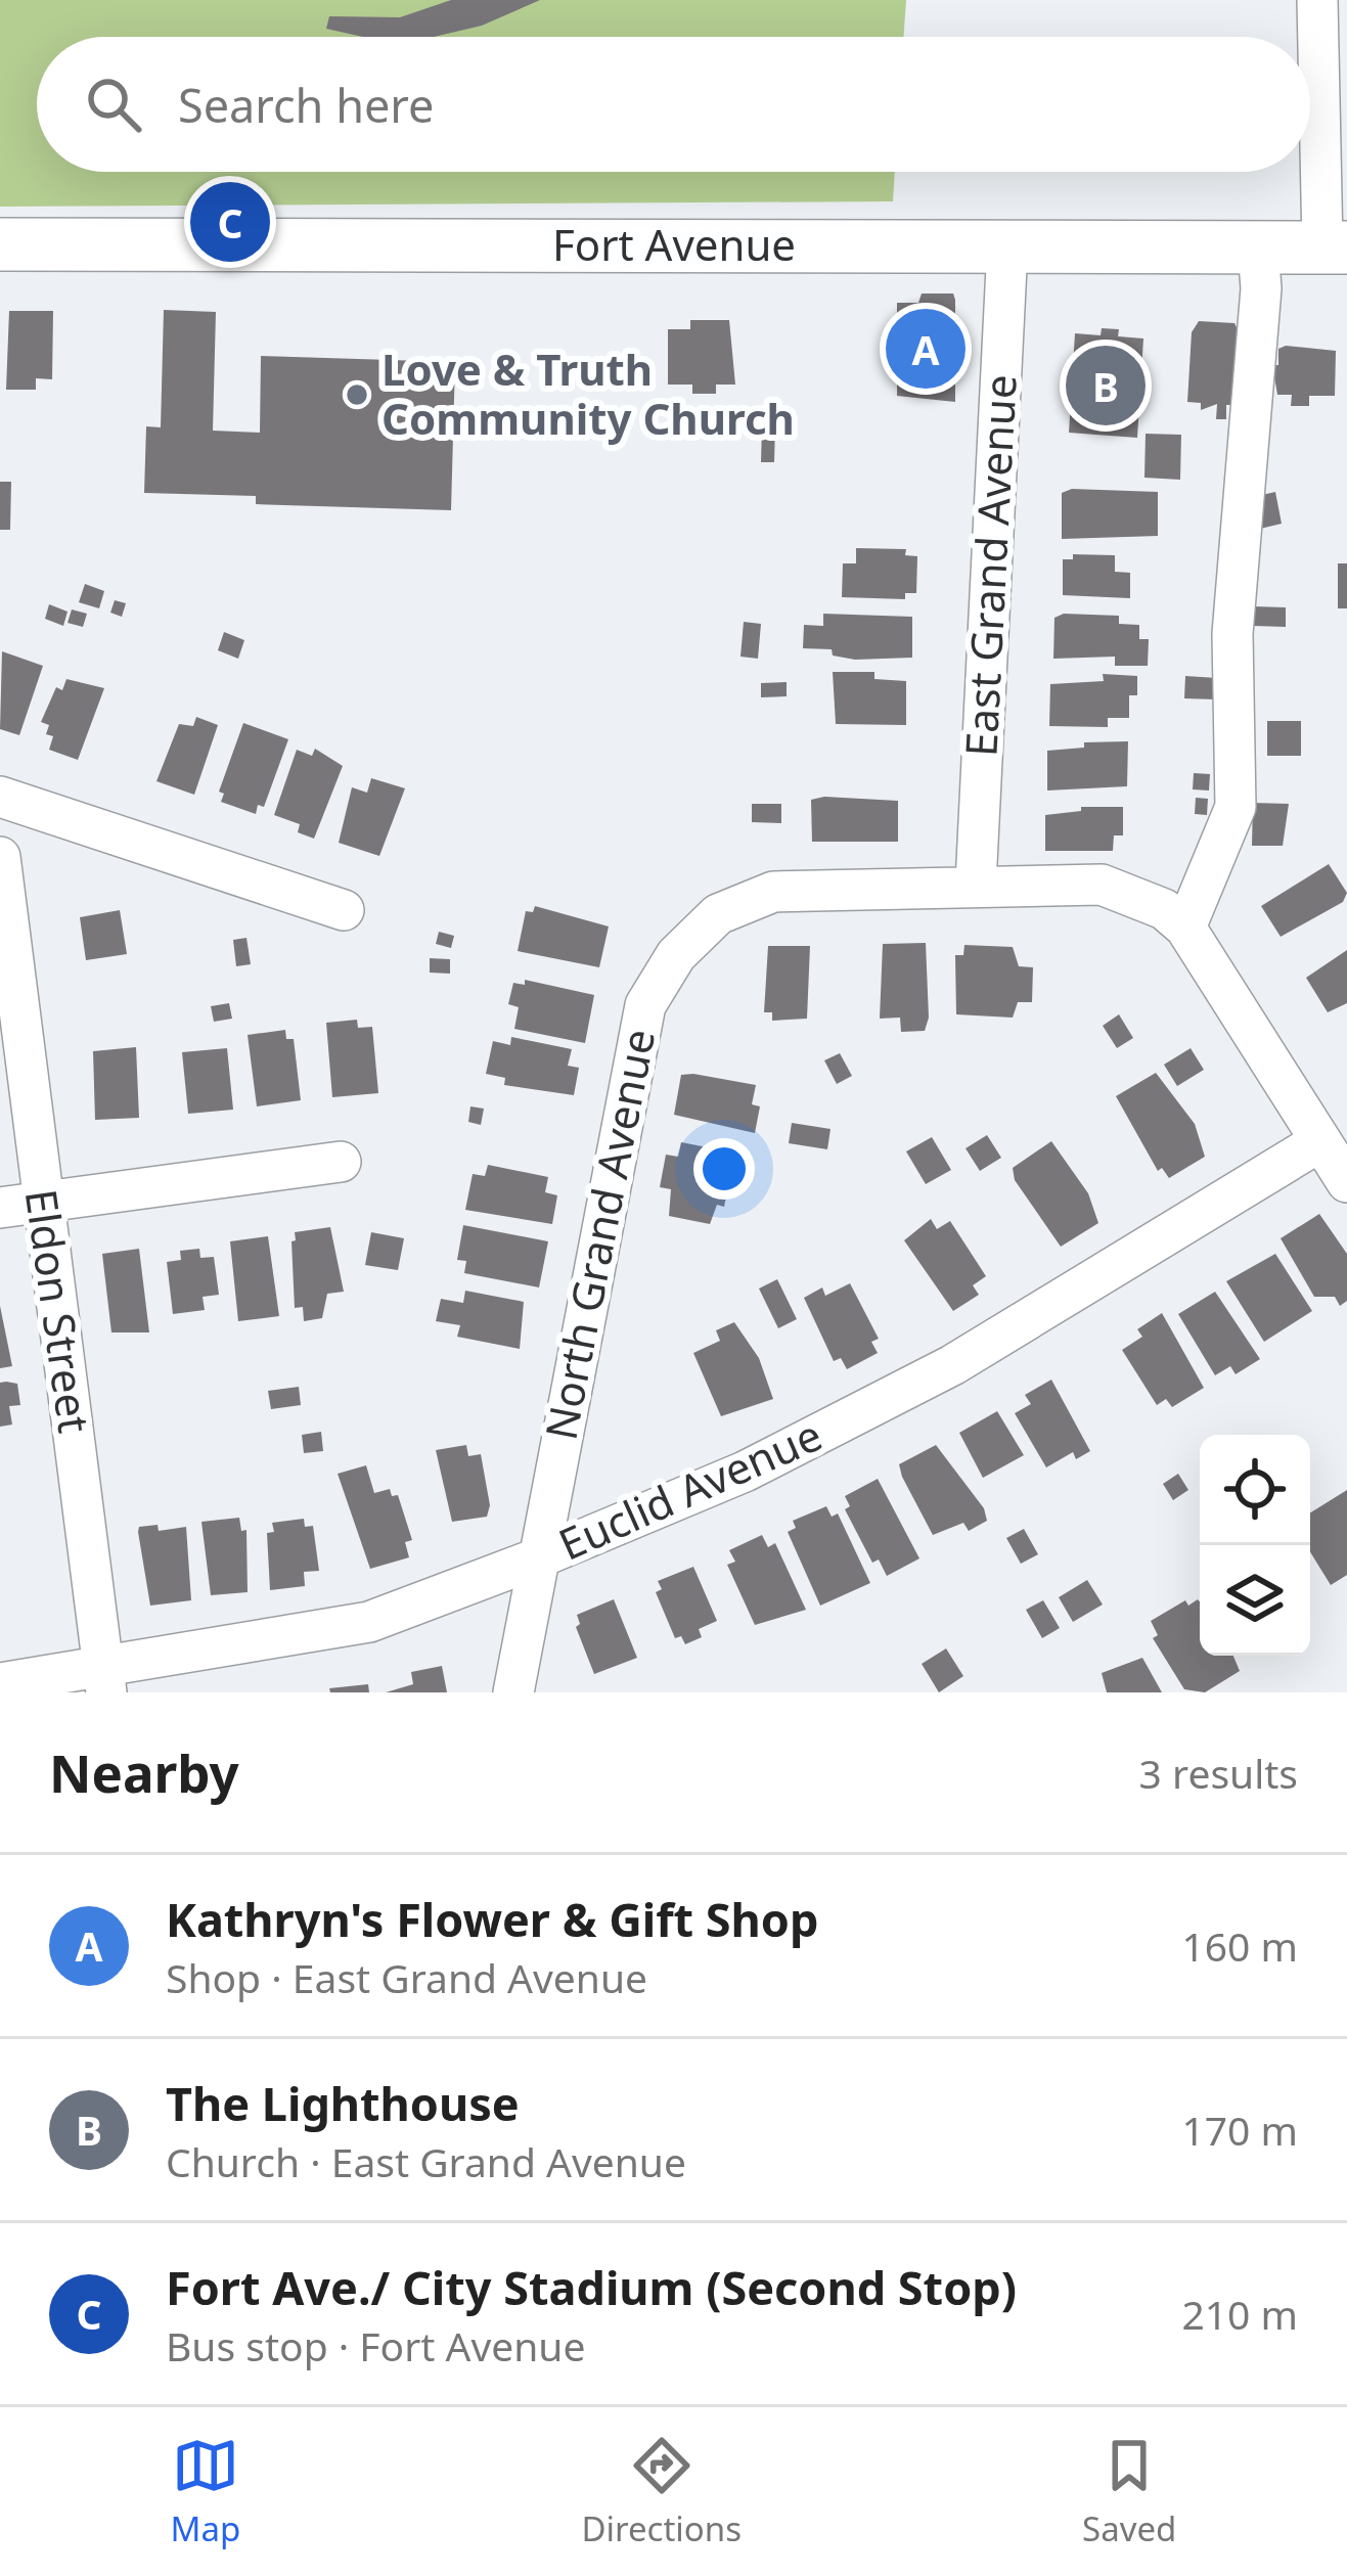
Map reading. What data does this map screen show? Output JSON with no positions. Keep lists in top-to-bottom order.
{
  "streets": {
    "main road": ["Fort Avenue"],
    "street": [
      "East Grand Avenue",
      "North Grand Avenue",
      "Eldon Street",
      "Euclid Avenue"
    ]
  },
  "crossings": [
    ["Fort Avenue", "East Grand Avenue"],
    ["East Grand Avenue", "North Grand Avenue"],
    ["North Grand Avenue", "Euclid Avenue"],
    ["Eldon Street", "Euclid Avenue"]
  ],
  "places": ["Love & Truth Community Church"],
  "page": {
    "search": "Search here",
    "pins": ["C", "A", "B"],
    "heading": ["Nearby", "3 results"],
    "list": [
      {
        "mark": "A",
        "name": "Kathryn's Flower & Gift Shop",
        "note": "Shop · East Grand Avenue",
        "value": "160 m"
      },
      {
        "mark": "B",
        "name": "The Lighthouse",
        "note": "Church · East Grand Avenue",
        "value": "170 m"
      },
      {
        "mark": "C",
        "name": "Fort Ave./ City Stadium (Second Stop)",
        "note": "Bus stop · Fort Avenue",
        "value": "210 m"
      }
    ],
    "nav": ["Map", "Directions", "Saved"]
  }
}
